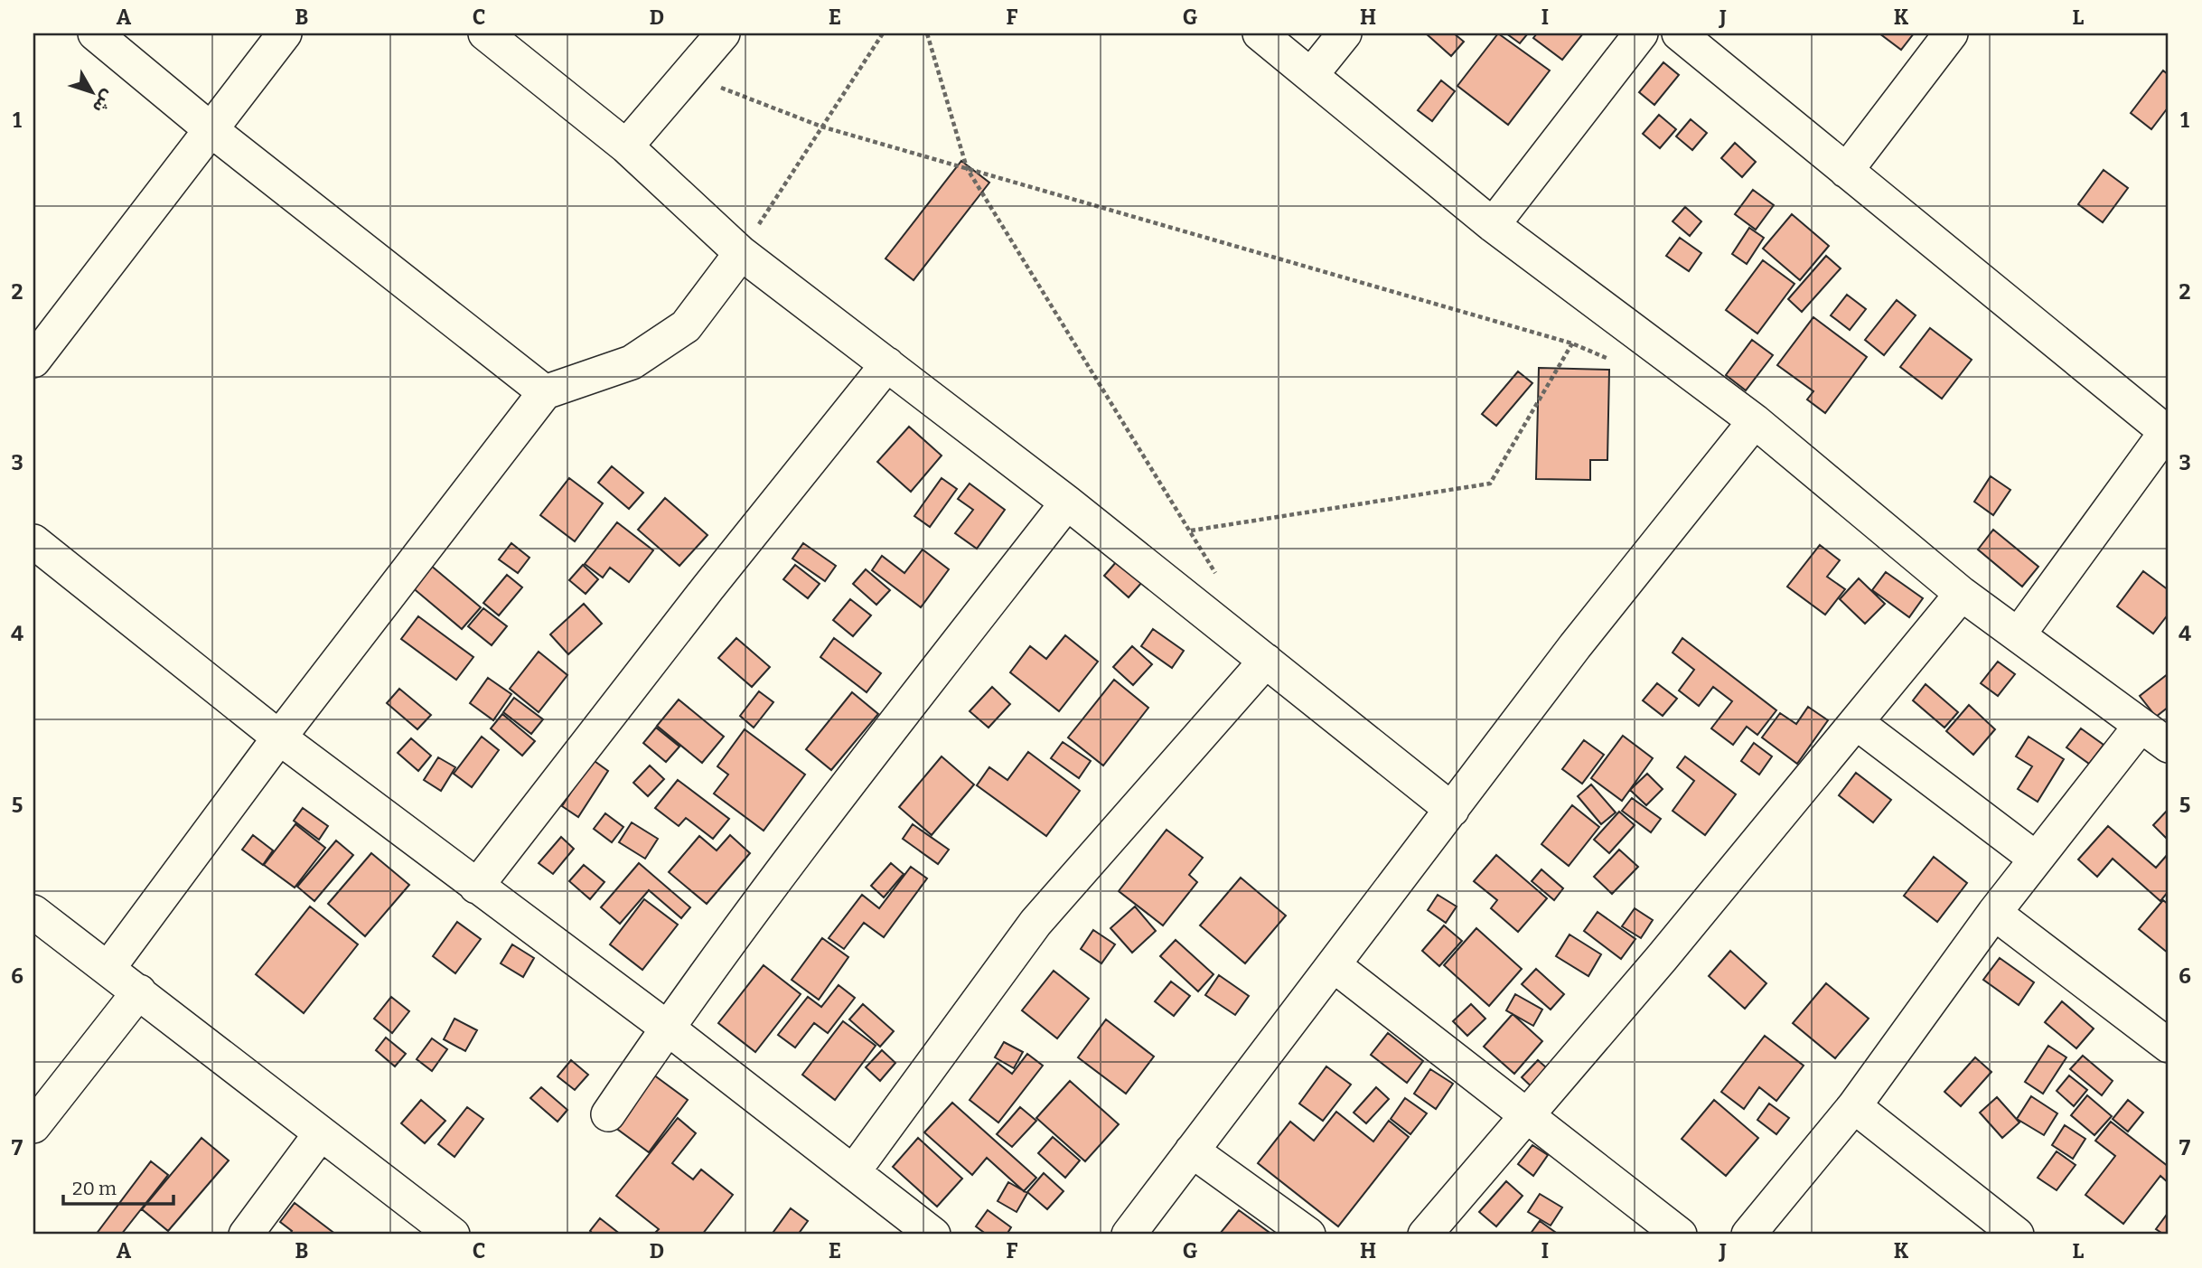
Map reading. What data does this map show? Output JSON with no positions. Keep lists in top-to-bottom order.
{
  "scale_bar": "20 m",
  "north": "bottom right",
  "grid": {
    "columns": [
      "A",
      "B",
      "C",
      "D",
      "E",
      "F",
      "G",
      "H",
      "I",
      "J",
      "K",
      "L"
    ],
    "rows": [
      "1",
      "2",
      "3",
      "4",
      "5",
      "6",
      "7"
    ]
  }
}
